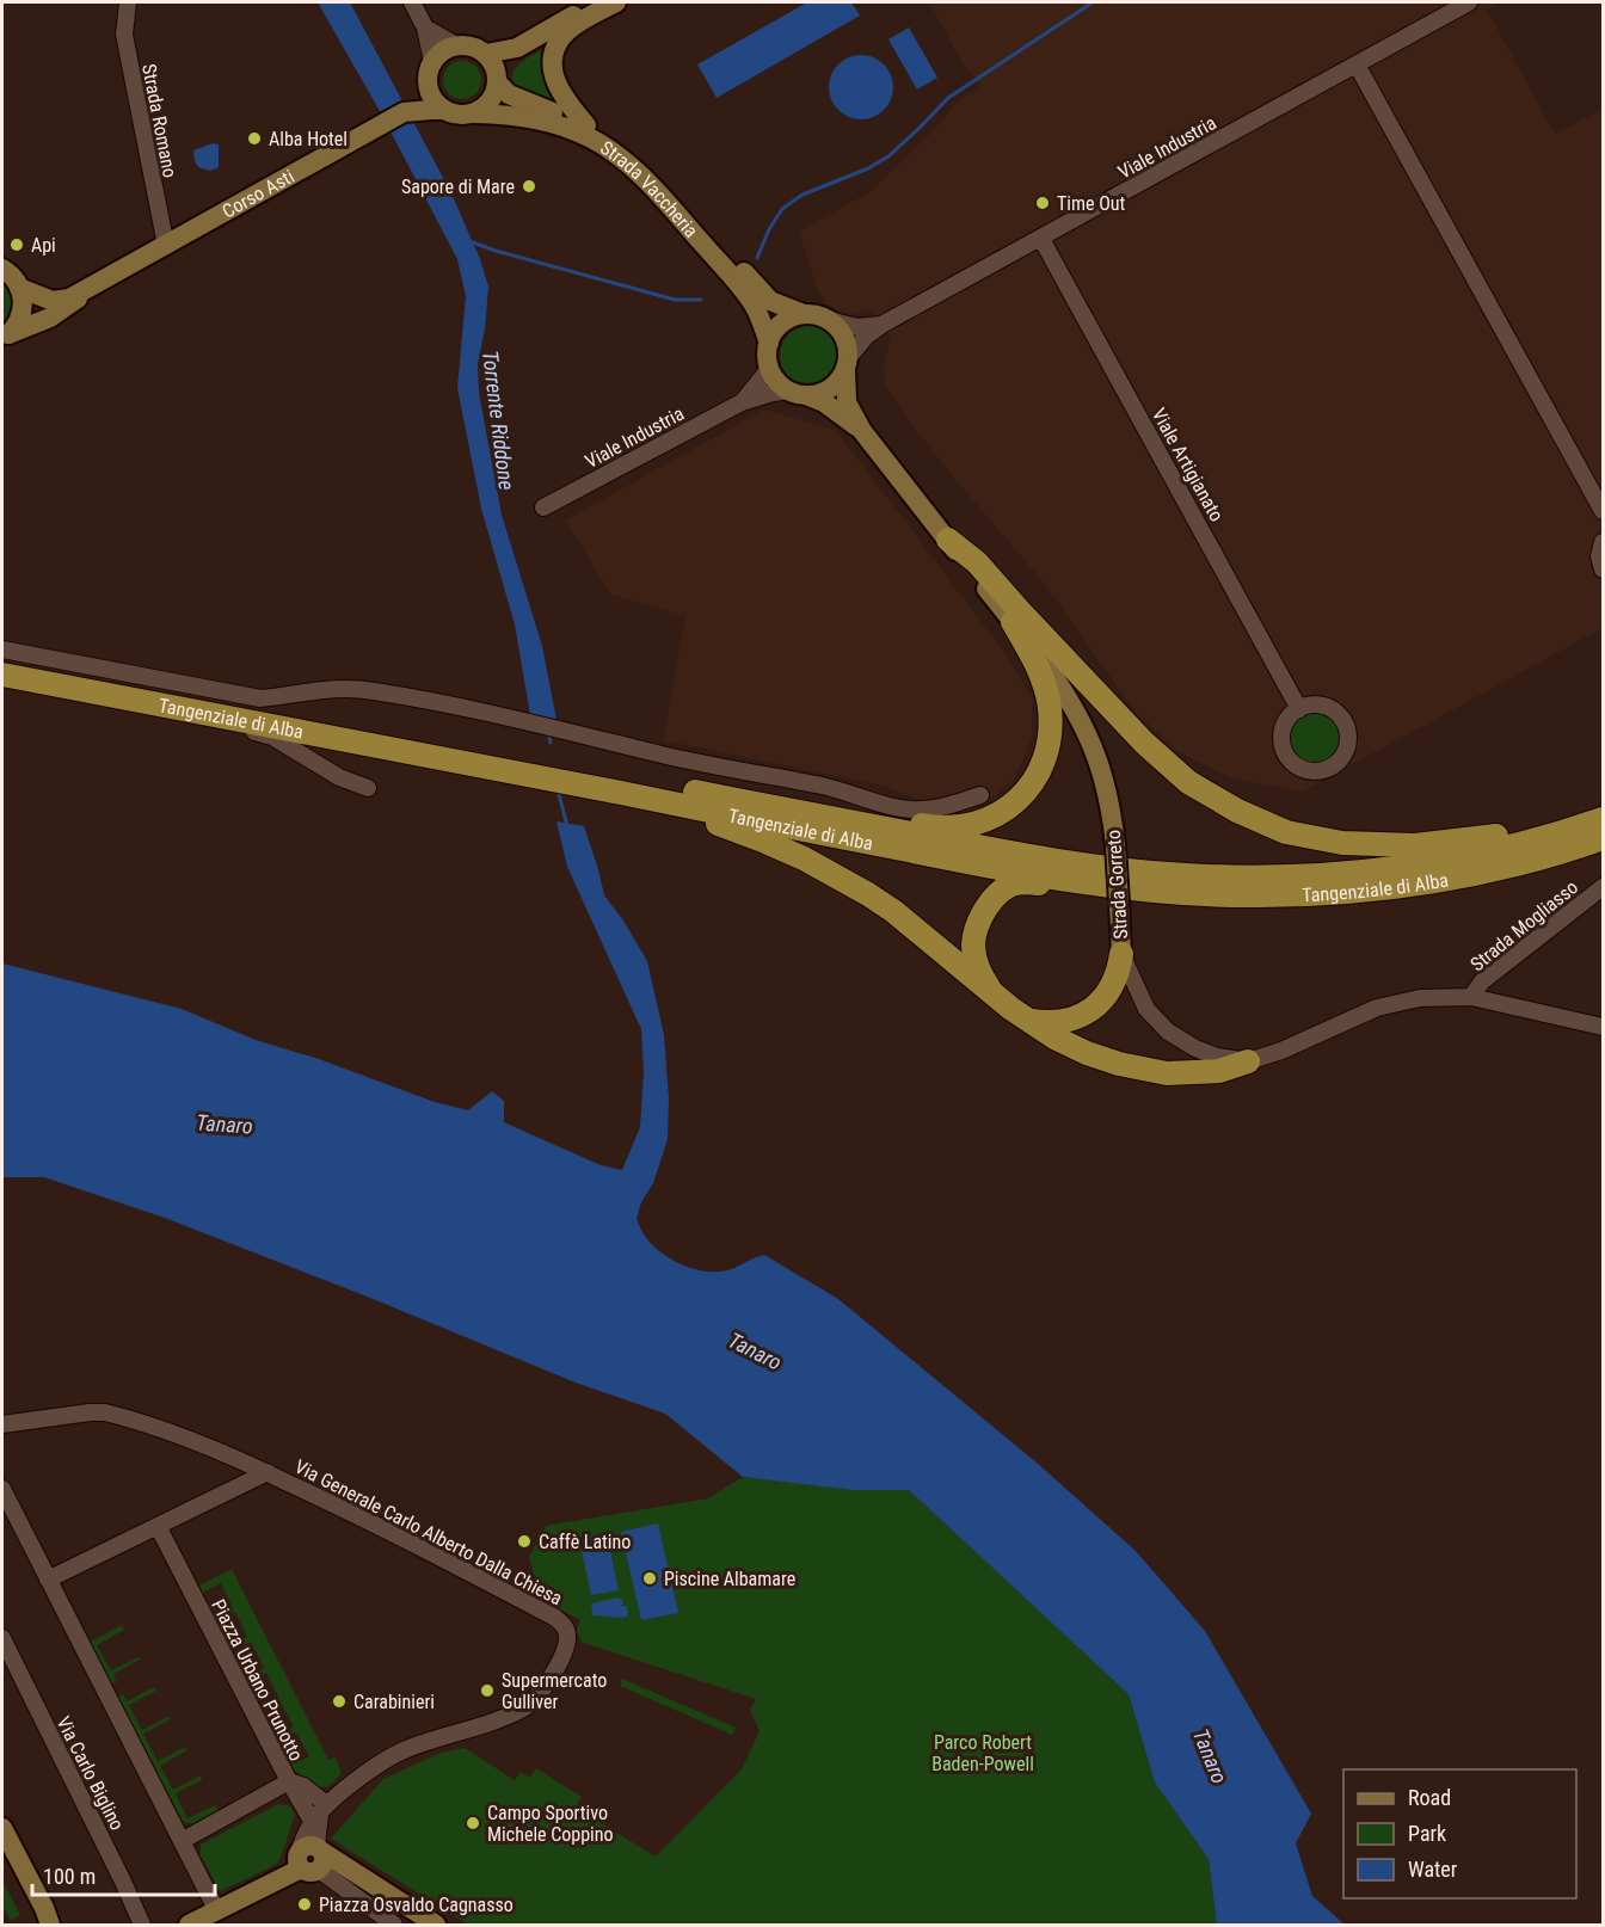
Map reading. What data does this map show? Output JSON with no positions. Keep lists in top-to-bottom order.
{
  "streets": {
    "highway": ["Tangenziale di Alba"],
    "main road": ["Strada Vaccheria", "Corso Asti", "Strada Gorreto"],
    "street": [
      "Strada Romano",
      "Viale Industria",
      "Viale Artigianato",
      "Strada Mogliasso",
      "Via Generale Carlo Alberto Dalla Chiesa",
      "Piazza Urbano Prunotto",
      "Via Carlo Biglino"
    ]
  },
  "crossings": [
    ["Strada Romano", "Corso Asti"],
    ["Viale Industria", "Strada Vaccheria"],
    ["Viale Industria", "Viale Artigianato"],
    ["Viale Industria", "Strada Gorreto"],
    ["Strada Vaccheria", "Strada Gorreto"],
    ["Strada Gorreto", "Strada Mogliasso"]
  ],
  "water": ["Torrente Riddone", "Tanaro"],
  "parks": ["Parco Robert Baden-Powell"],
  "places": [
    "Alba Hotel",
    "Sapore di Mare",
    "Time Out",
    "Api",
    "Caffè Latino",
    "Piscine Albamare",
    "Supermercato Gulliver",
    "Carabinieri",
    "Campo Sportivo Michele Coppino",
    "Piazza Osvaldo Cagnasso"
  ],
  "legend": ["Road", "Park", "Water"],
  "scale_bar": "100 m"
}
